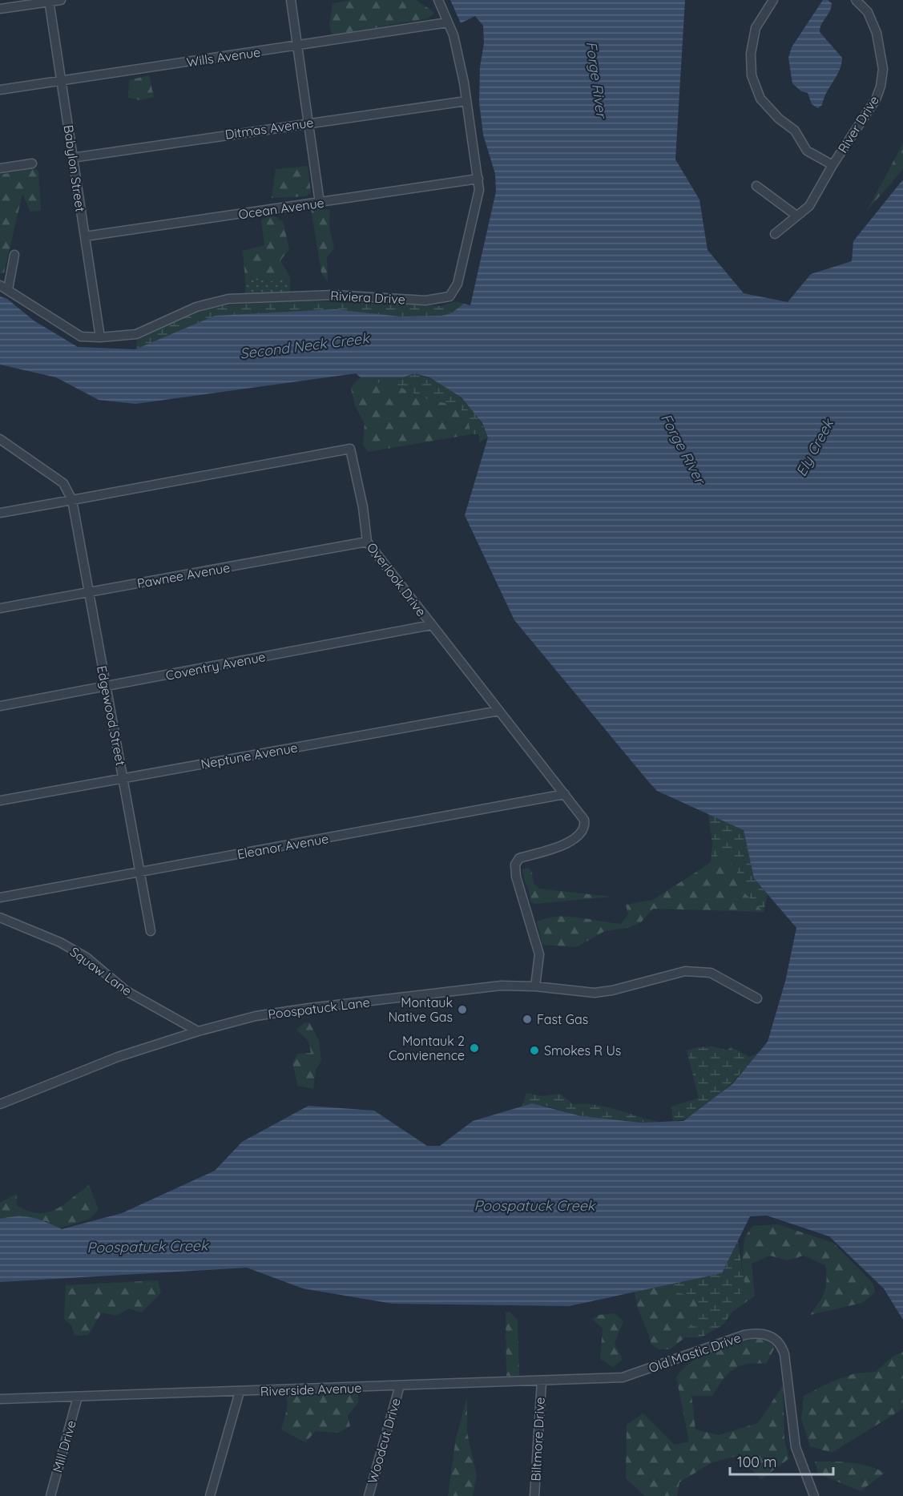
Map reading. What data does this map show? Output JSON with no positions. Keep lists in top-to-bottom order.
{
  "streets": {
    "street": [
      "Wills Avenue",
      "River Drive",
      "Ditmas Avenue",
      "Babylon Street",
      "Ocean Avenue",
      "Riviera Drive",
      "Pawnee Avenue",
      "Overlook Drive",
      "Coventry Avenue",
      "Edgewood Street",
      "Neptune Avenue",
      "Eleanor Avenue",
      "Squaw Lane",
      "Poospatuck Lane",
      "Old Mastic Drive",
      "Riverside Avenue",
      "Biltmore Drive",
      "Woodcut Drive",
      "Mill Drive"
    ]
  },
  "crossings": [
    ["Wills Avenue", "Babylon Street"],
    ["Wills Avenue", "Riviera Drive"],
    ["Ditmas Avenue", "Babylon Street"],
    ["Ditmas Avenue", "Riviera Drive"],
    ["Babylon Street", "Ocean Avenue"],
    ["Babylon Street", "Riviera Drive"],
    ["Ocean Avenue", "Riviera Drive"],
    ["Pawnee Avenue", "Overlook Drive"],
    ["Pawnee Avenue", "Edgewood Street"],
    ["Overlook Drive", "Coventry Avenue"],
    ["Overlook Drive", "Edgewood Street"],
    ["Overlook Drive", "Neptune Avenue"],
    ["Overlook Drive", "Eleanor Avenue"],
    ["Overlook Drive", "Poospatuck Lane"],
    ["Coventry Avenue", "Edgewood Street"],
    ["Edgewood Street", "Neptune Avenue"],
    ["Edgewood Street", "Eleanor Avenue"],
    ["Squaw Lane", "Poospatuck Lane"],
    ["Old Mastic Drive", "Riverside Avenue"],
    ["Riverside Avenue", "Biltmore Drive"],
    ["Riverside Avenue", "Woodcut Drive"],
    ["Riverside Avenue", "Mill Drive"]
  ],
  "water": [
    "Forge River",
    "Second Neck Creek",
    "Ely Creek",
    "Poospatuck Creek"
  ],
  "places": [
    "Montauk Native Gas",
    "Fast Gas",
    "Montauk 2 Convienence",
    "Smokes R Us"
  ],
  "scale_bar": "100 m"
}
